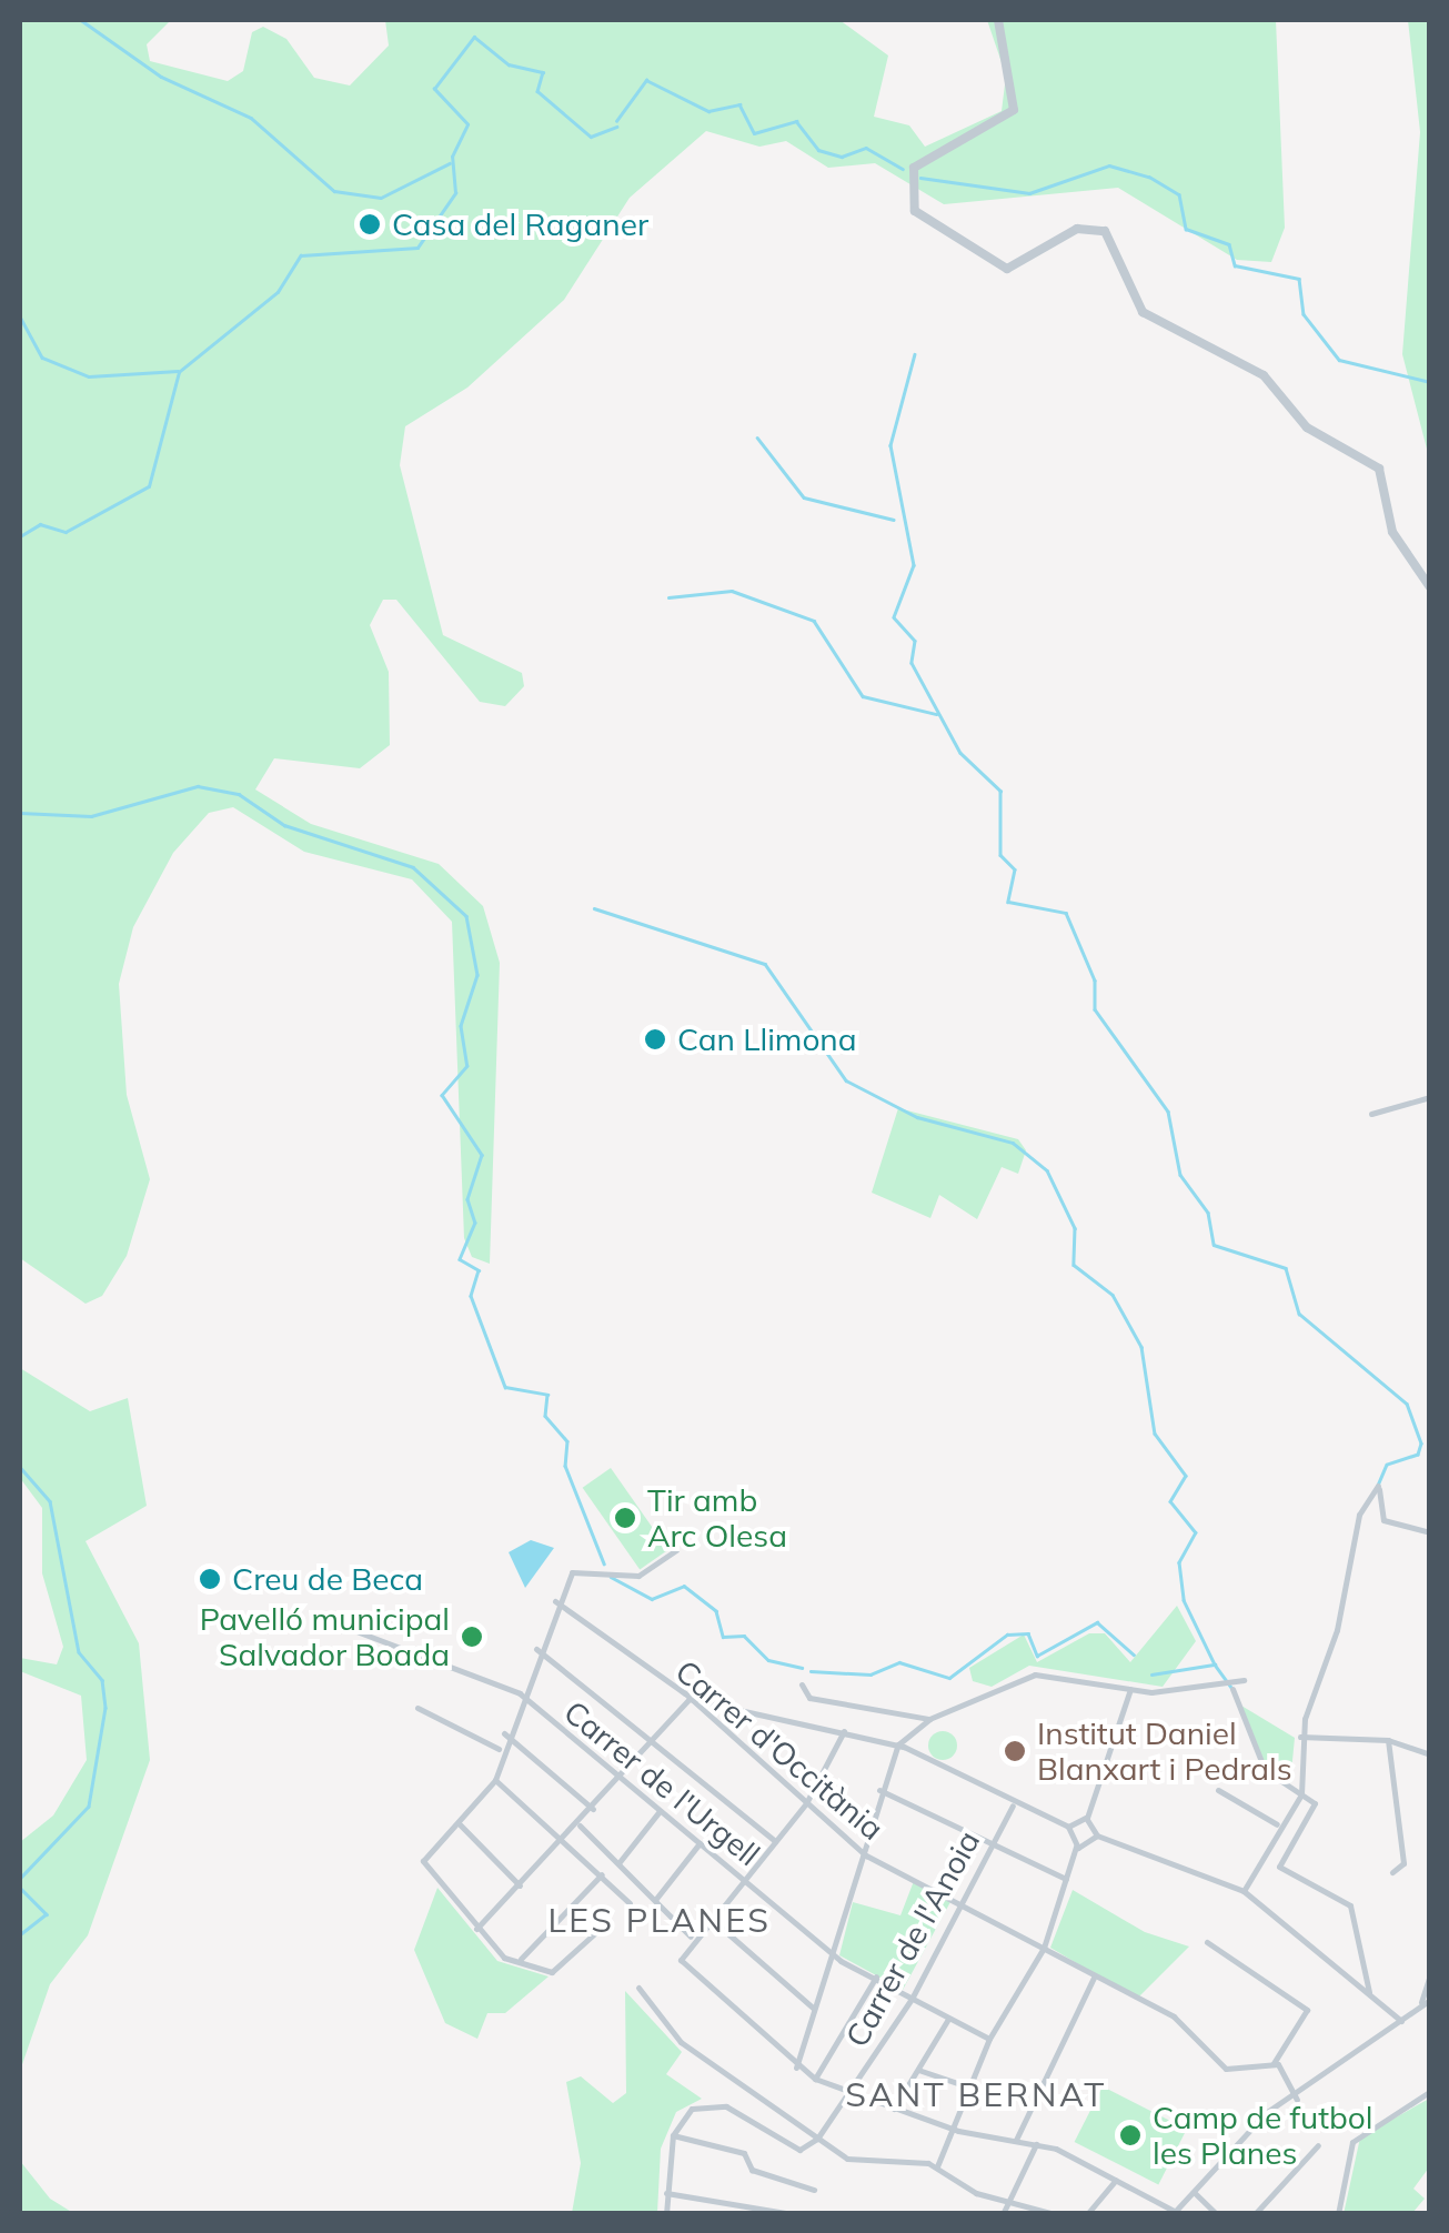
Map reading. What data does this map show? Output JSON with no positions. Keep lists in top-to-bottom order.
{
  "streets": {
    "street": ["Carrer d'Occitània", "Carrer de l'Urgell", "Carrer de l'Anoia"]
  },
  "crossings": [
    ["Carrer d'Occitània", "Carrer de l'Anoia"],
    ["Carrer de l'Urgell", "Carrer de l'Anoia"]
  ],
  "districts": ["LES PLANES", "SANT BERNAT"],
  "places": [
    "Casa del Raganer",
    "Can Llimona",
    "Tir amb Arc Olesa",
    "Creu de Beca",
    "Pavelló municipal Salvador Boada",
    "Institut Daniel Blanxart i Pedrals",
    "Camp de futbol les Planes"
  ]
}
